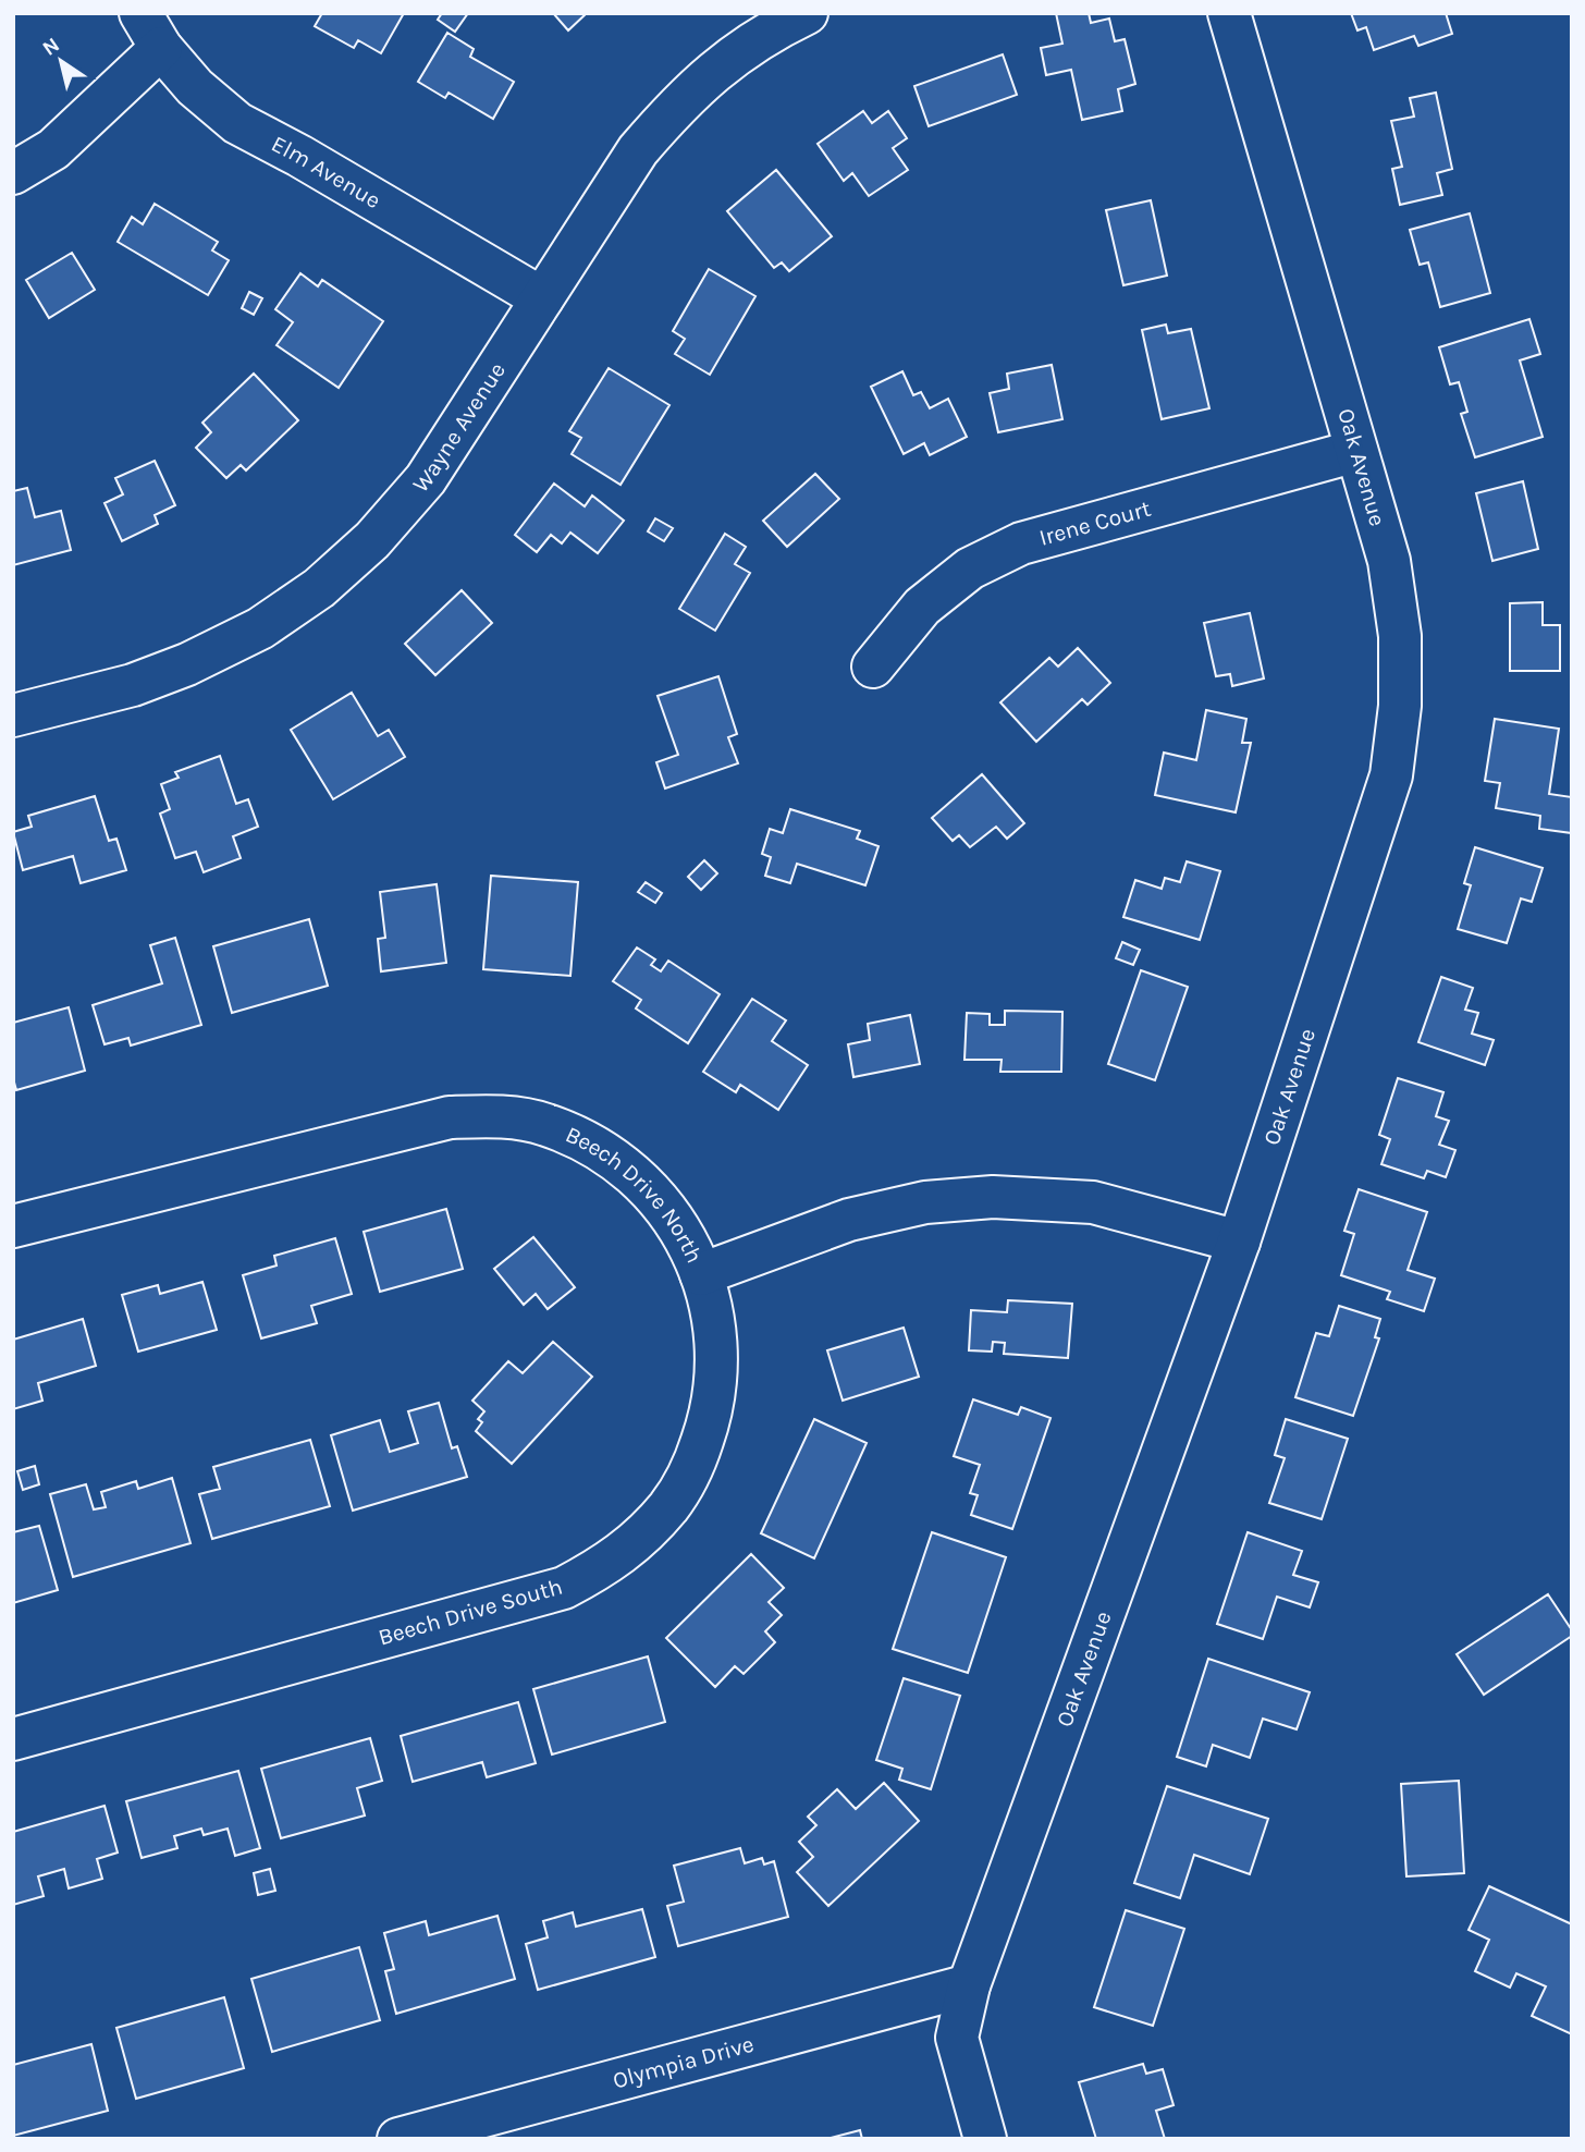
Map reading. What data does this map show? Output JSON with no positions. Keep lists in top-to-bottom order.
{
  "streets": {
    "street": [
      "Elm Avenue",
      "Wayne Avenue",
      "Oak Avenue",
      "Irene Court",
      "Beech Drive North",
      "Beech Drive South",
      "Olympia Drive"
    ]
  },
  "crossings": [
    ["Elm Avenue", "Wayne Avenue"],
    ["Oak Avenue", "Irene Court"],
    ["Oak Avenue", "Beech Drive North"],
    ["Oak Avenue", "Olympia Drive"],
    ["Beech Drive North", "Beech Drive South"]
  ],
  "north": "top left"
}
